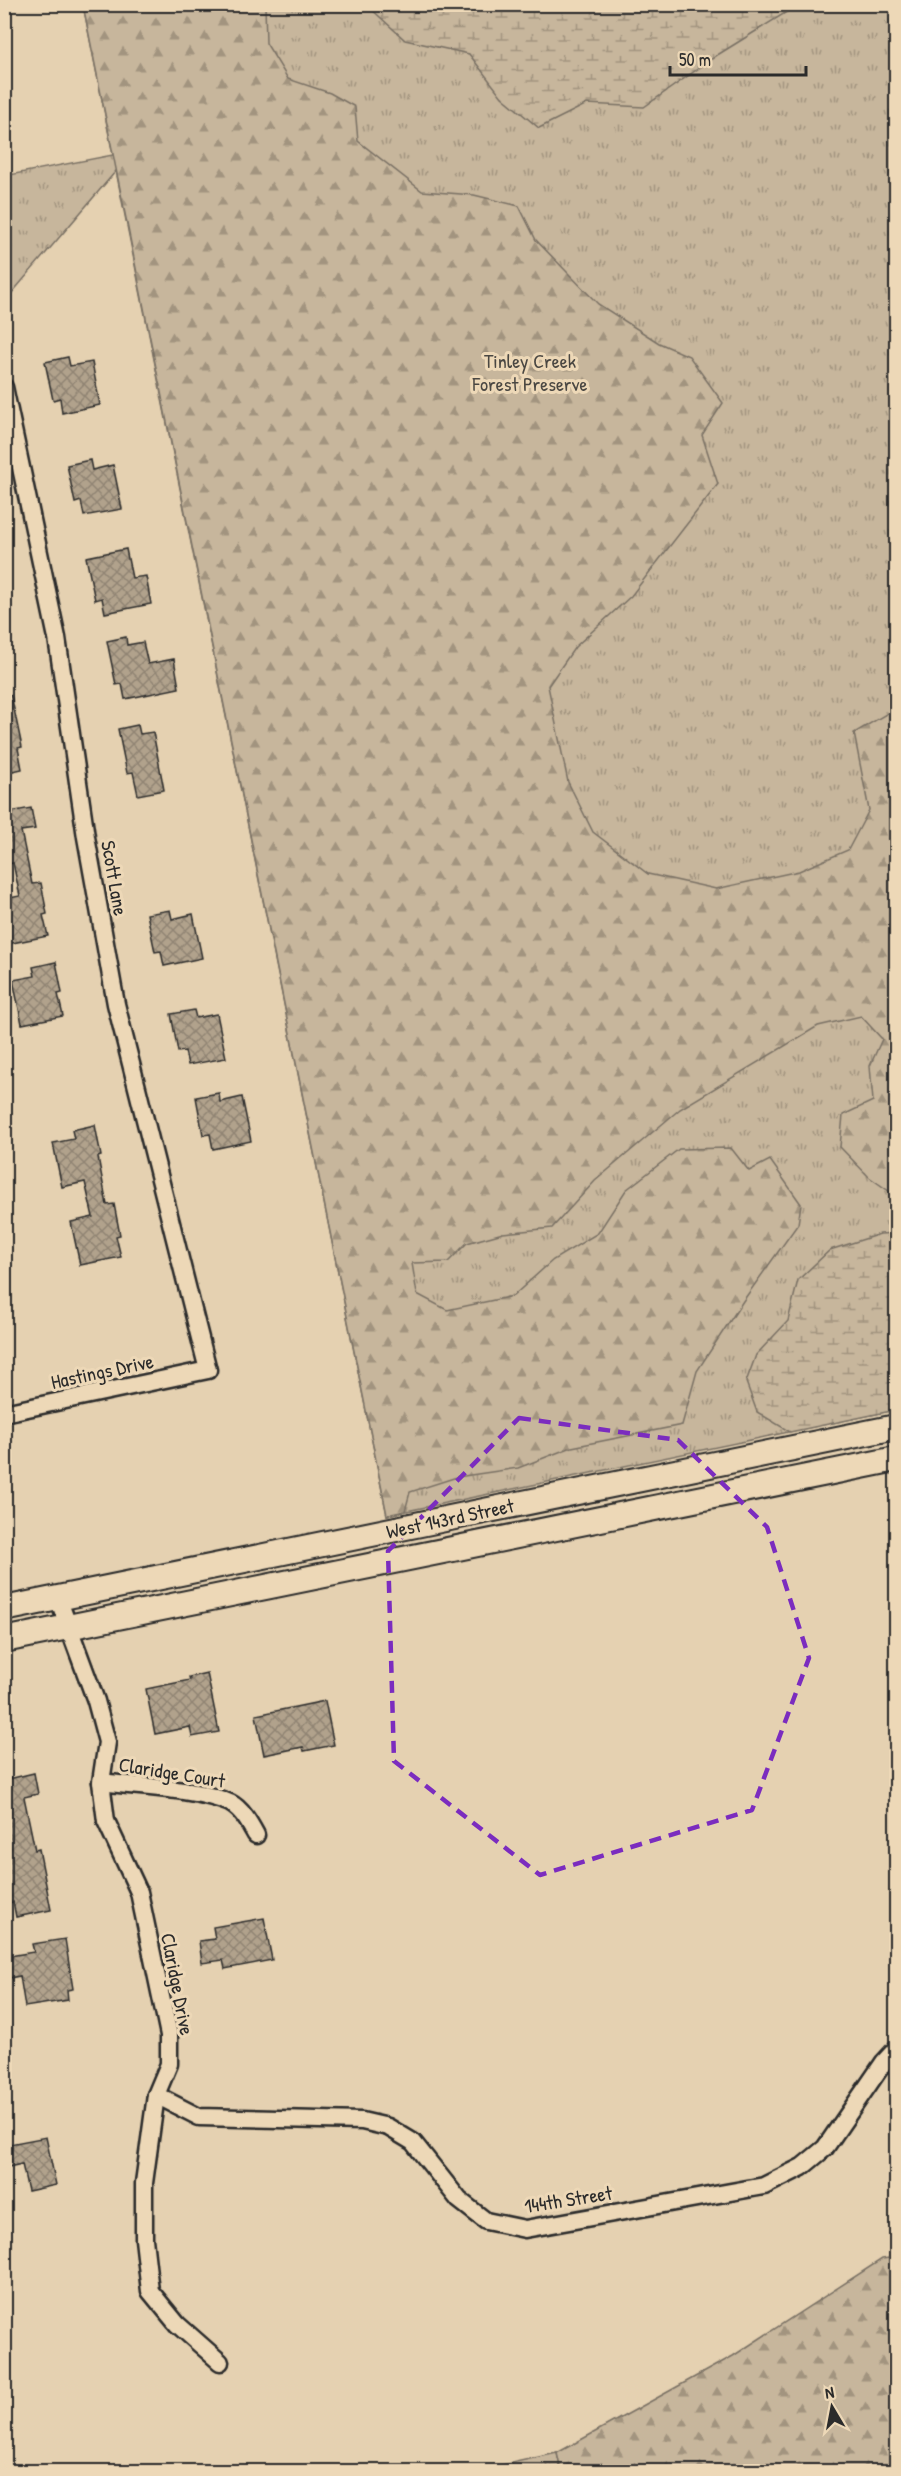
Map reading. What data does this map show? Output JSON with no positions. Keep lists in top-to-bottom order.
{
  "streets": {
    "main road": ["West 143rd Street"],
    "street": [
      "Scott Lane",
      "Hastings Drive",
      "Claridge Court",
      "Claridge Drive",
      "144th Street"
    ]
  },
  "crossings": [
    ["Scott Lane", "Hastings Drive"],
    ["West 143rd Street", "Claridge Drive"],
    ["Claridge Court", "Claridge Drive"],
    ["Claridge Drive", "144th Street"]
  ],
  "parks": ["Tinley Creek Forest Preserve"],
  "scale_bar": "50 m",
  "north": "top"
}
